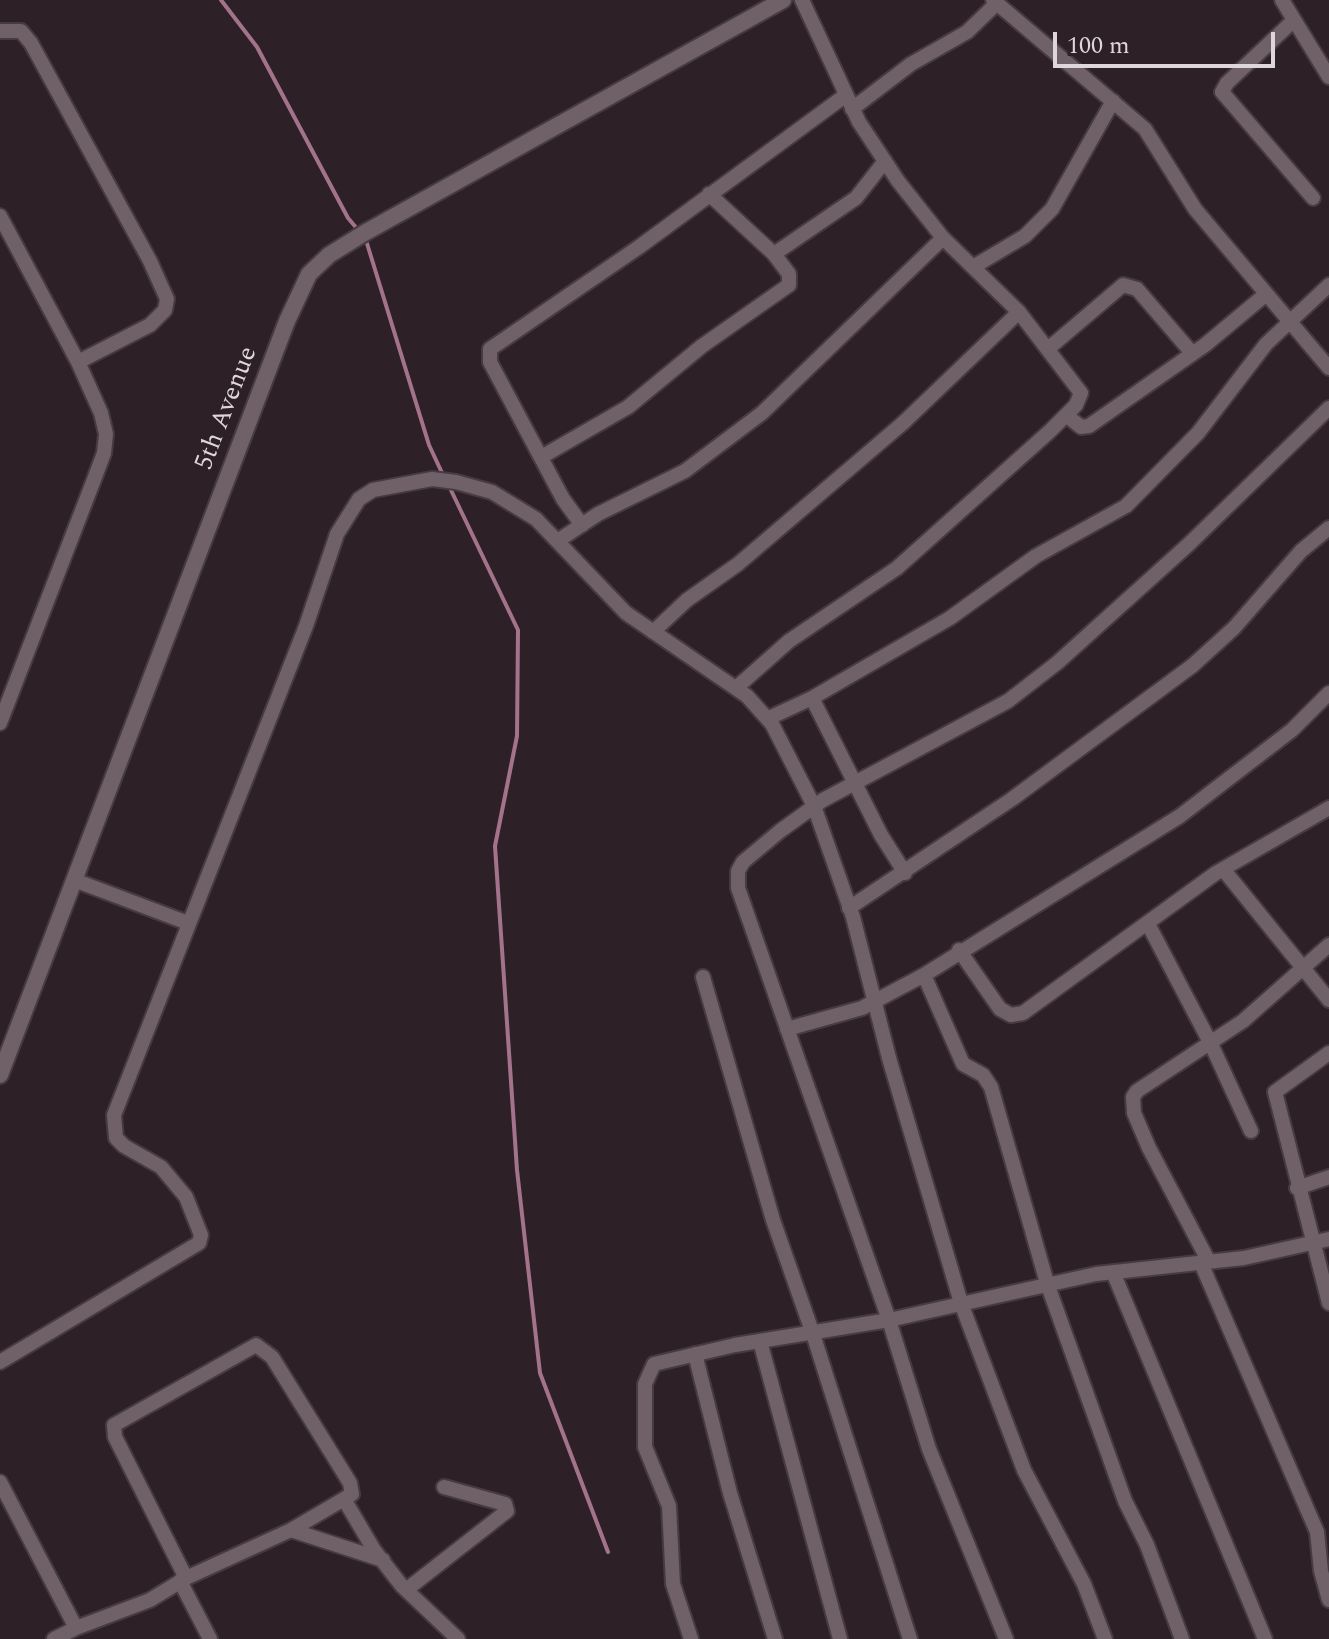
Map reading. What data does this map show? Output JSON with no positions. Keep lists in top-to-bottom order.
{
  "streets": {
    "street": ["5th Avenue"]
  },
  "scale_bar": "100 m"
}
